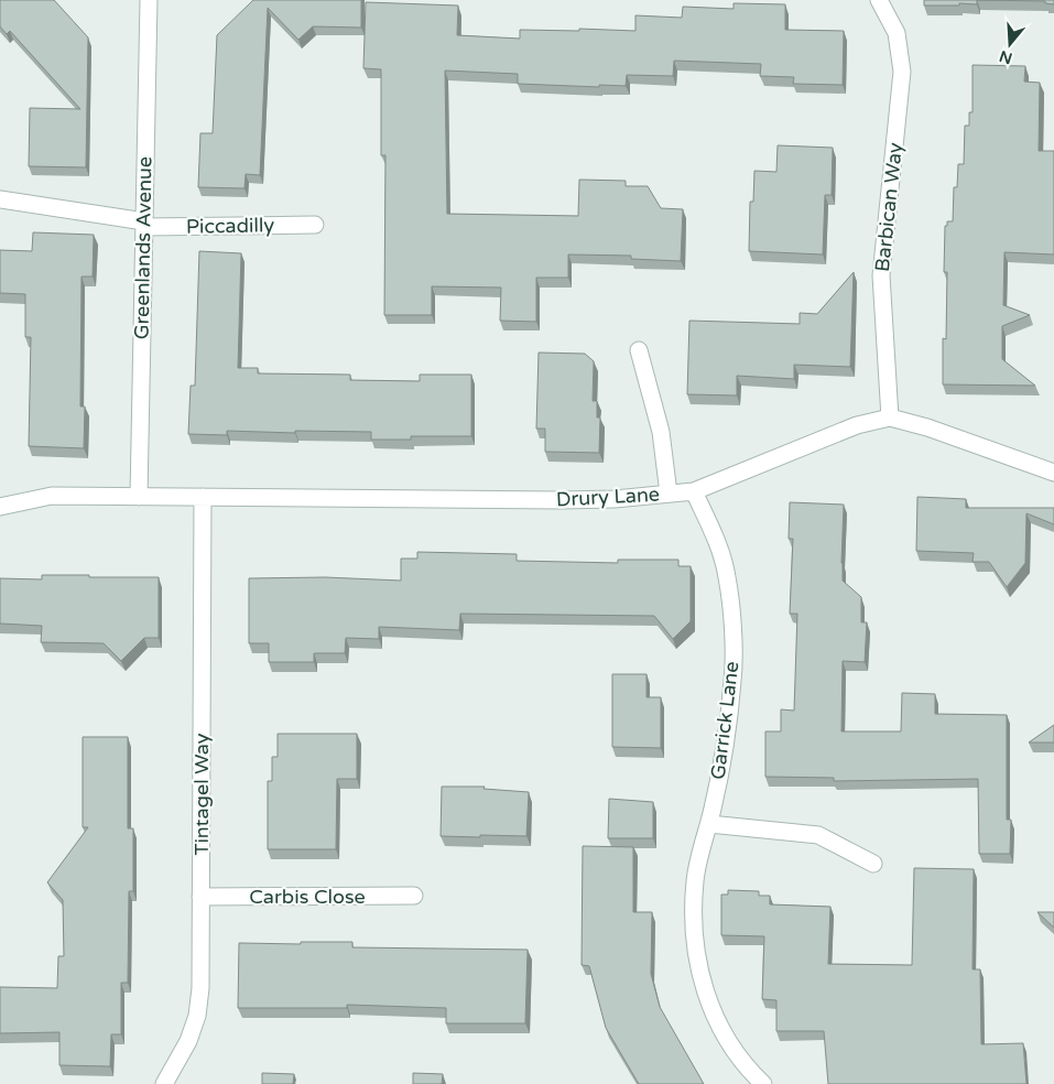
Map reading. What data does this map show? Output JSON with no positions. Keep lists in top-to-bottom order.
{
  "streets": {
    "street": [
      "Barbican Way",
      "Piccadilly",
      "Greenlands Avenue",
      "Drury Lane",
      "Garrick Lane",
      "Tintagel Way",
      "Carbis Close"
    ]
  },
  "crossings": [
    ["Barbican Way", "Drury Lane"],
    ["Piccadilly", "Greenlands Avenue"],
    ["Greenlands Avenue", "Drury Lane"],
    ["Drury Lane", "Garrick Lane"],
    ["Drury Lane", "Tintagel Way"],
    ["Tintagel Way", "Carbis Close"]
  ],
  "north": "bottom"
}
